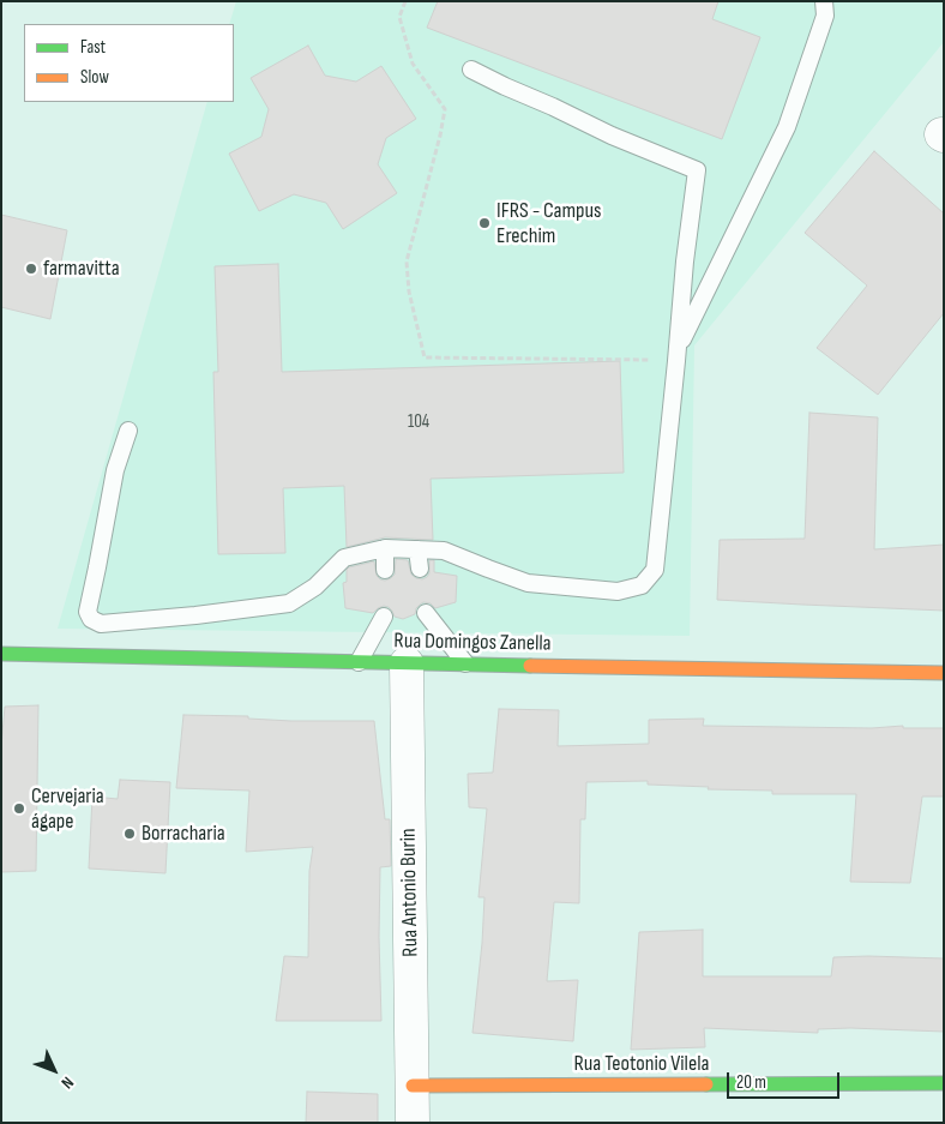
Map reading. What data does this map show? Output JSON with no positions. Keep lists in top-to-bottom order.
{
  "streets": {
    "street": ["Rua Domingos Zanella", "Rua Antonio Burin", "Rua Teotonio Vilela"]
  },
  "crossings": [
    ["Rua Domingos Zanella", "Rua Antonio Burin"],
    ["Rua Antonio Burin", "Rua Teotonio Vilela"]
  ],
  "places": [
    "IFRS - Campus Erechim",
    "farmavitta",
    "Cervejaria ágape",
    "Borracharia"
  ],
  "house_numbers": ["104"],
  "legend": ["Fast", "Slow"],
  "scale_bar": "20 m",
  "north": "bottom right"
}
